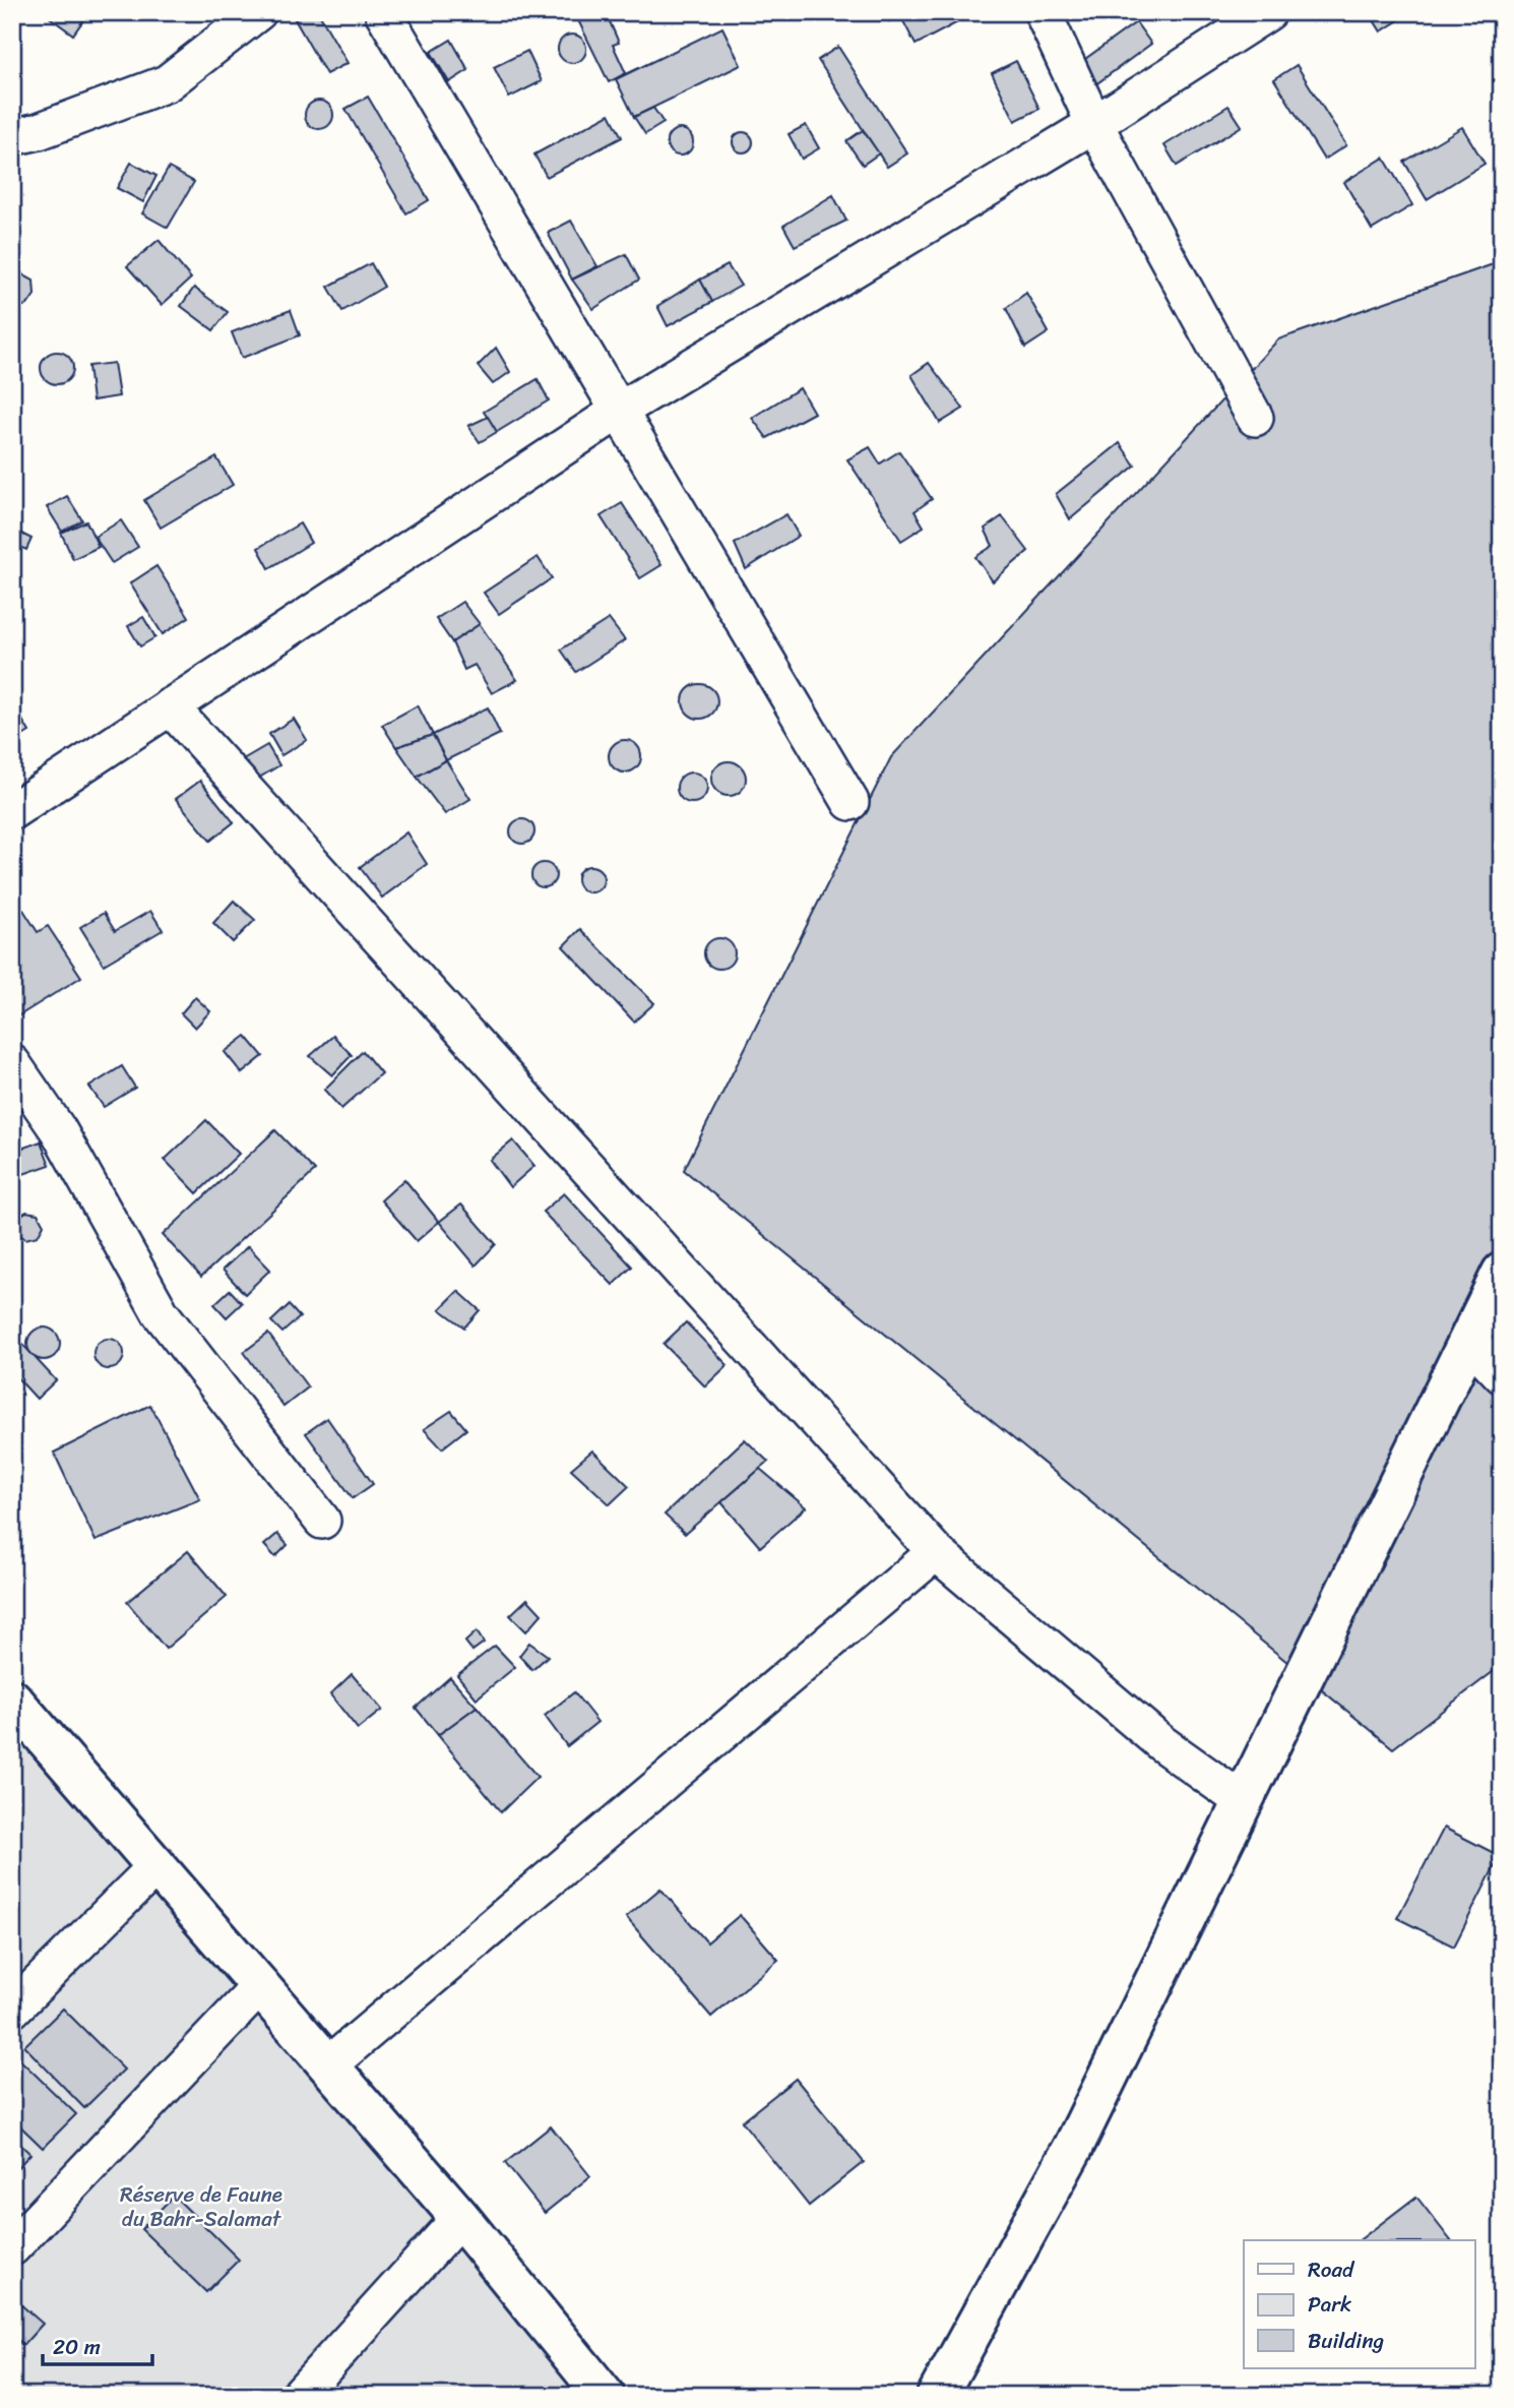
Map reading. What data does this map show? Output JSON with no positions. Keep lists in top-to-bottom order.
{
  "parks": ["Réserve de Faune du Bahr-Salamat"],
  "legend": ["Road", "Park", "Building"],
  "scale_bar": "20 m"
}
